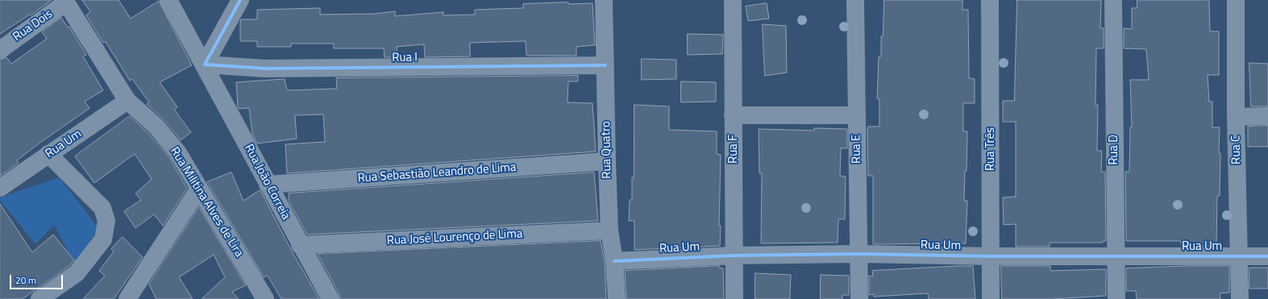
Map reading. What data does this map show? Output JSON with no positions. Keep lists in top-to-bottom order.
{
  "streets": {
    "street": [
      "Rua Dois",
      "Rua I",
      "Rua Um",
      "Rua F",
      "Rua E",
      "Rua Três",
      "Rua Quatro",
      "Rua D",
      "Rua C",
      "Rua Sebastião Leandro de Lima",
      "Rua João Correia",
      "Rua Militina Alves de Lira",
      "Rua José Lourenço de Lima"
    ]
  },
  "crossings": [
    ["Rua Dois", "Rua Militina Alves de Lira"],
    ["Rua I", "Rua Quatro"],
    ["Rua I", "Rua João Correia"],
    ["Rua Um", "Rua F"],
    ["Rua Um", "Rua E"],
    ["Rua Um", "Rua Três"],
    ["Rua Um", "Rua Quatro"],
    ["Rua Um", "Rua D"],
    ["Rua Um", "Rua C"],
    ["Rua Um", "Rua Militina Alves de Lira"],
    ["Rua Quatro", "Rua Sebastião Leandro de Lima"],
    ["Rua Quatro", "Rua José Lourenço de Lima"],
    ["Rua Sebastião Leandro de Lima", "Rua João Correia"],
    ["Rua João Correia", "Rua José Lourenço de Lima"]
  ],
  "scale_bar": "20 m"
}
